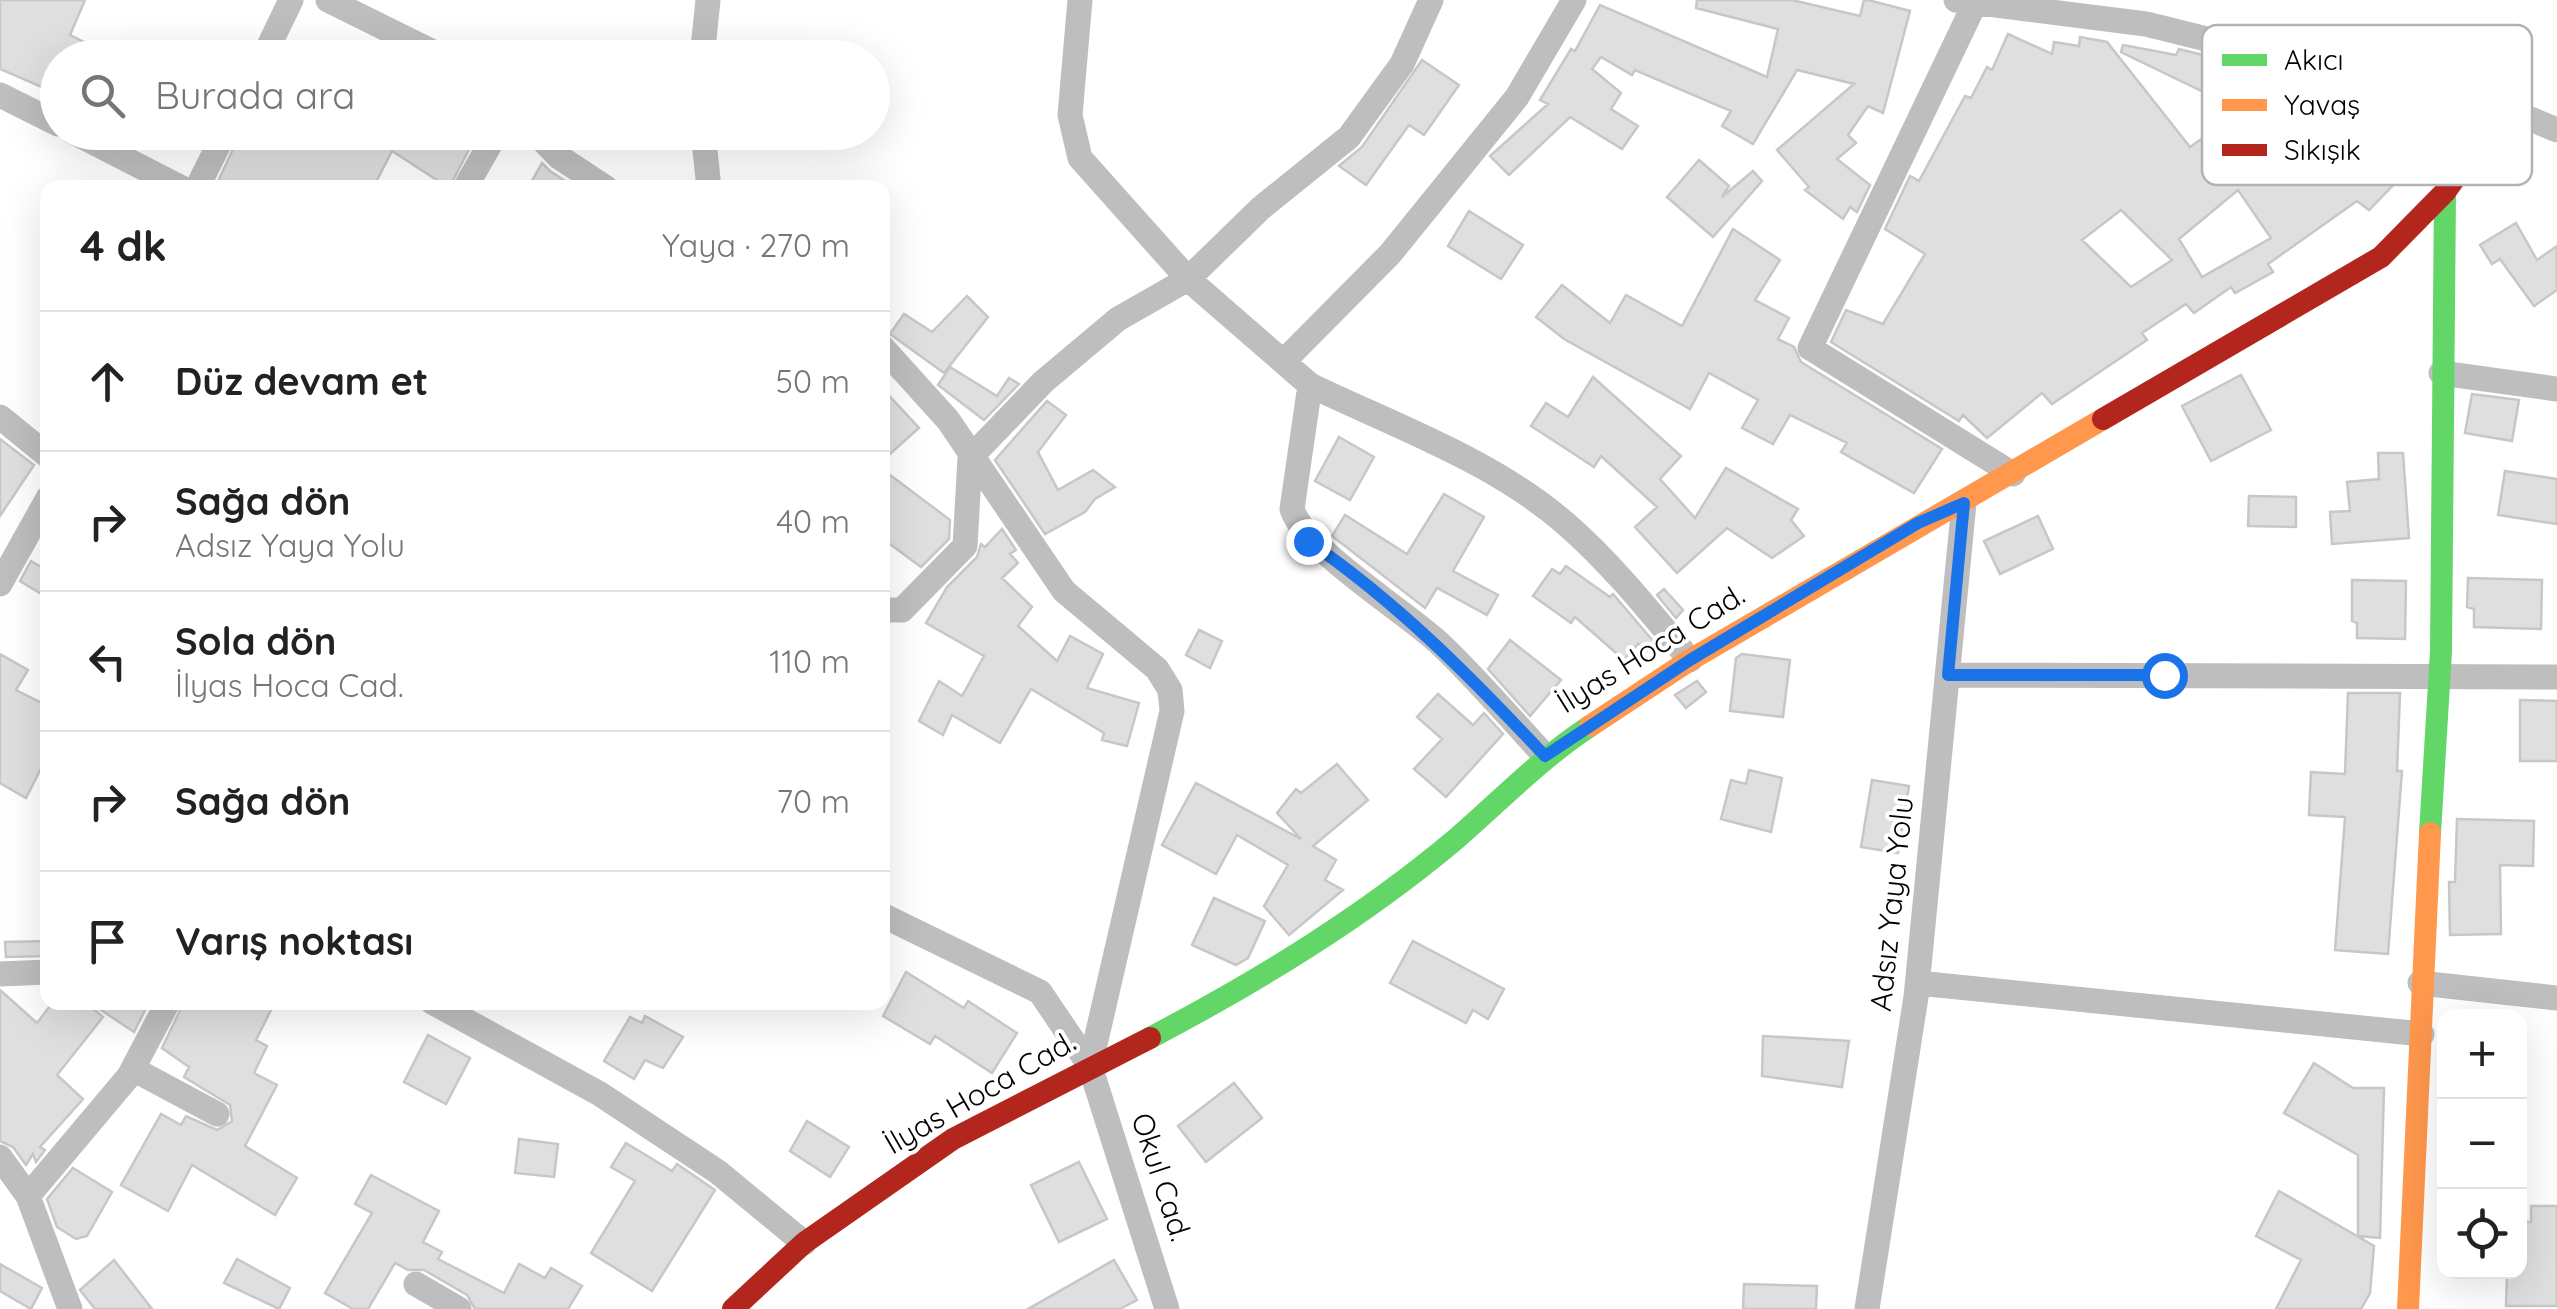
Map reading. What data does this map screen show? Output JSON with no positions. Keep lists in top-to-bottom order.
{
  "streets": {
    "street": ["İlyas Hoca Cad.", "Adsız Yaya Yolu", "Okul Cad."]
  },
  "crossings": [
    ["İlyas Hoca Cad.", "Adsız Yaya Yolu"],
    ["İlyas Hoca Cad.", "Okul Cad."]
  ],
  "legend": ["Akıcı", "Yavaş", "Sıkışık"],
  "page": {
    "search": "Burada ara",
    "heading": ["4 dk", "Yaya · 270 m"],
    "list": [
      ["Düz devam et", "50 m"],
      ["Sağa dön", "Adsız Yaya Yolu", "40 m"],
      ["Sola dön", "İlyas Hoca Cad.", "110 m"],
      ["Sağa dön", "70 m"],
      "Varış noktası"
    ],
    "map_buttons": ["+", "−"]
  }
}
